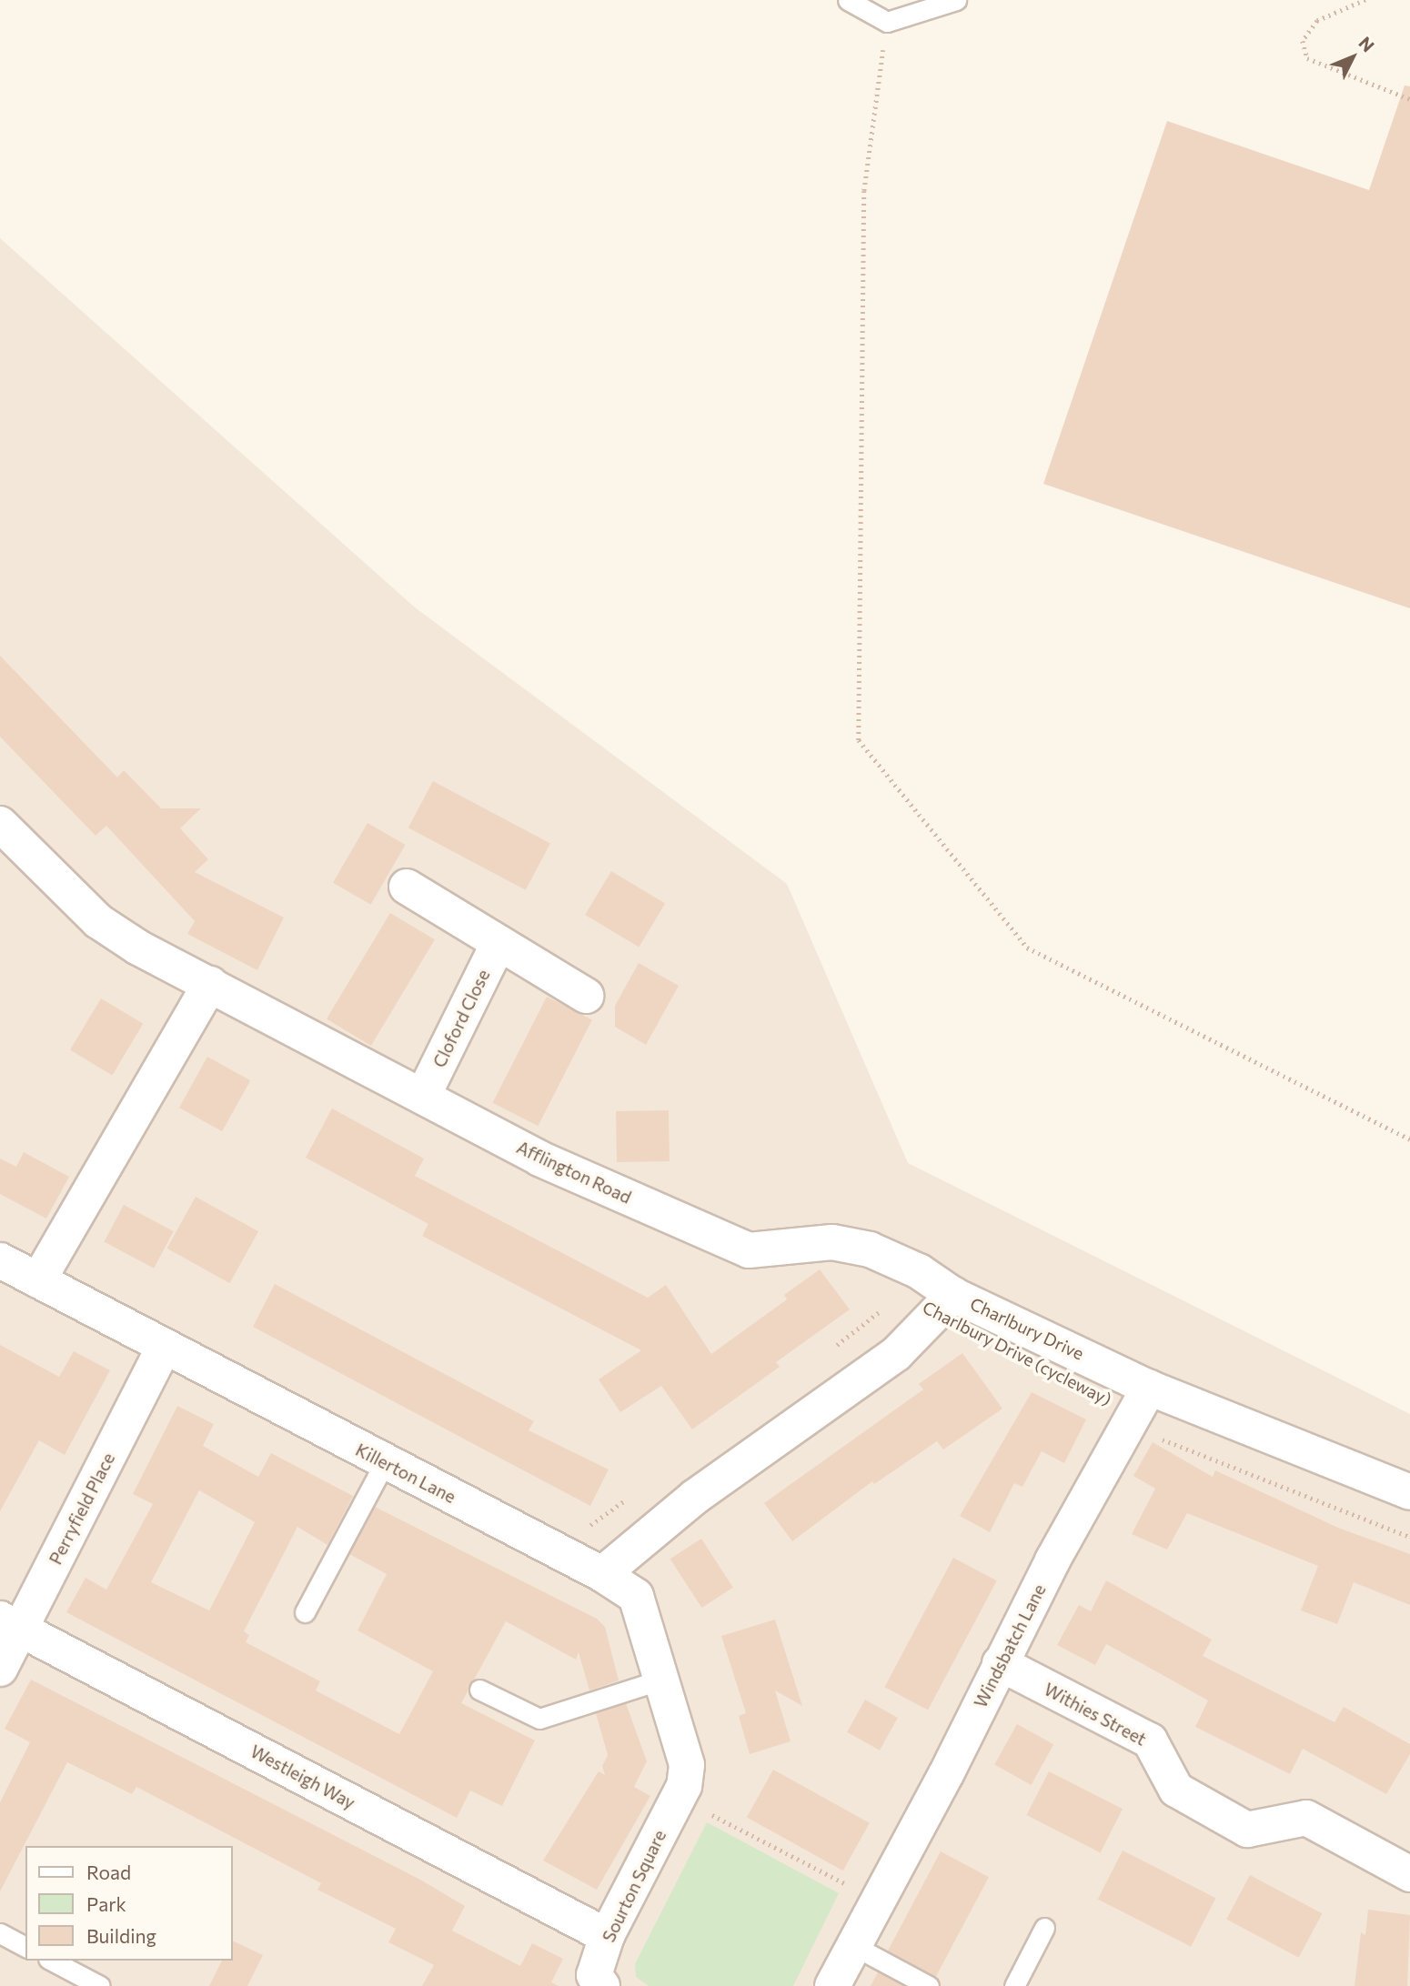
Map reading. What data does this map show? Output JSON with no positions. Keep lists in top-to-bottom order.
{
  "streets": {
    "street": [
      "Cloford Close",
      "Afflington Road",
      "Charlbury Drive",
      "Killerton Lane",
      "Perryfield Place",
      "Windsbatch Lane",
      "Withies Street",
      "Westleigh Way",
      "Sourton Square"
    ],
    "path": ["Charlbury Drive (cycleway)"]
  },
  "crossings": [
    ["Cloford Close", "Afflington Road"],
    ["Afflington Road", "Charlbury Drive"],
    ["Charlbury Drive", "Charlbury Drive (cycleway)"],
    ["Charlbury Drive", "Killerton Lane"],
    ["Charlbury Drive", "Windsbatch Lane"],
    ["Killerton Lane", "Perryfield Place"],
    ["Killerton Lane", "Sourton Square"],
    ["Perryfield Place", "Westleigh Way"],
    ["Windsbatch Lane", "Withies Street"],
    ["Westleigh Way", "Sourton Square"]
  ],
  "legend": ["Road", "Park", "Building"],
  "north": "top right"
}
